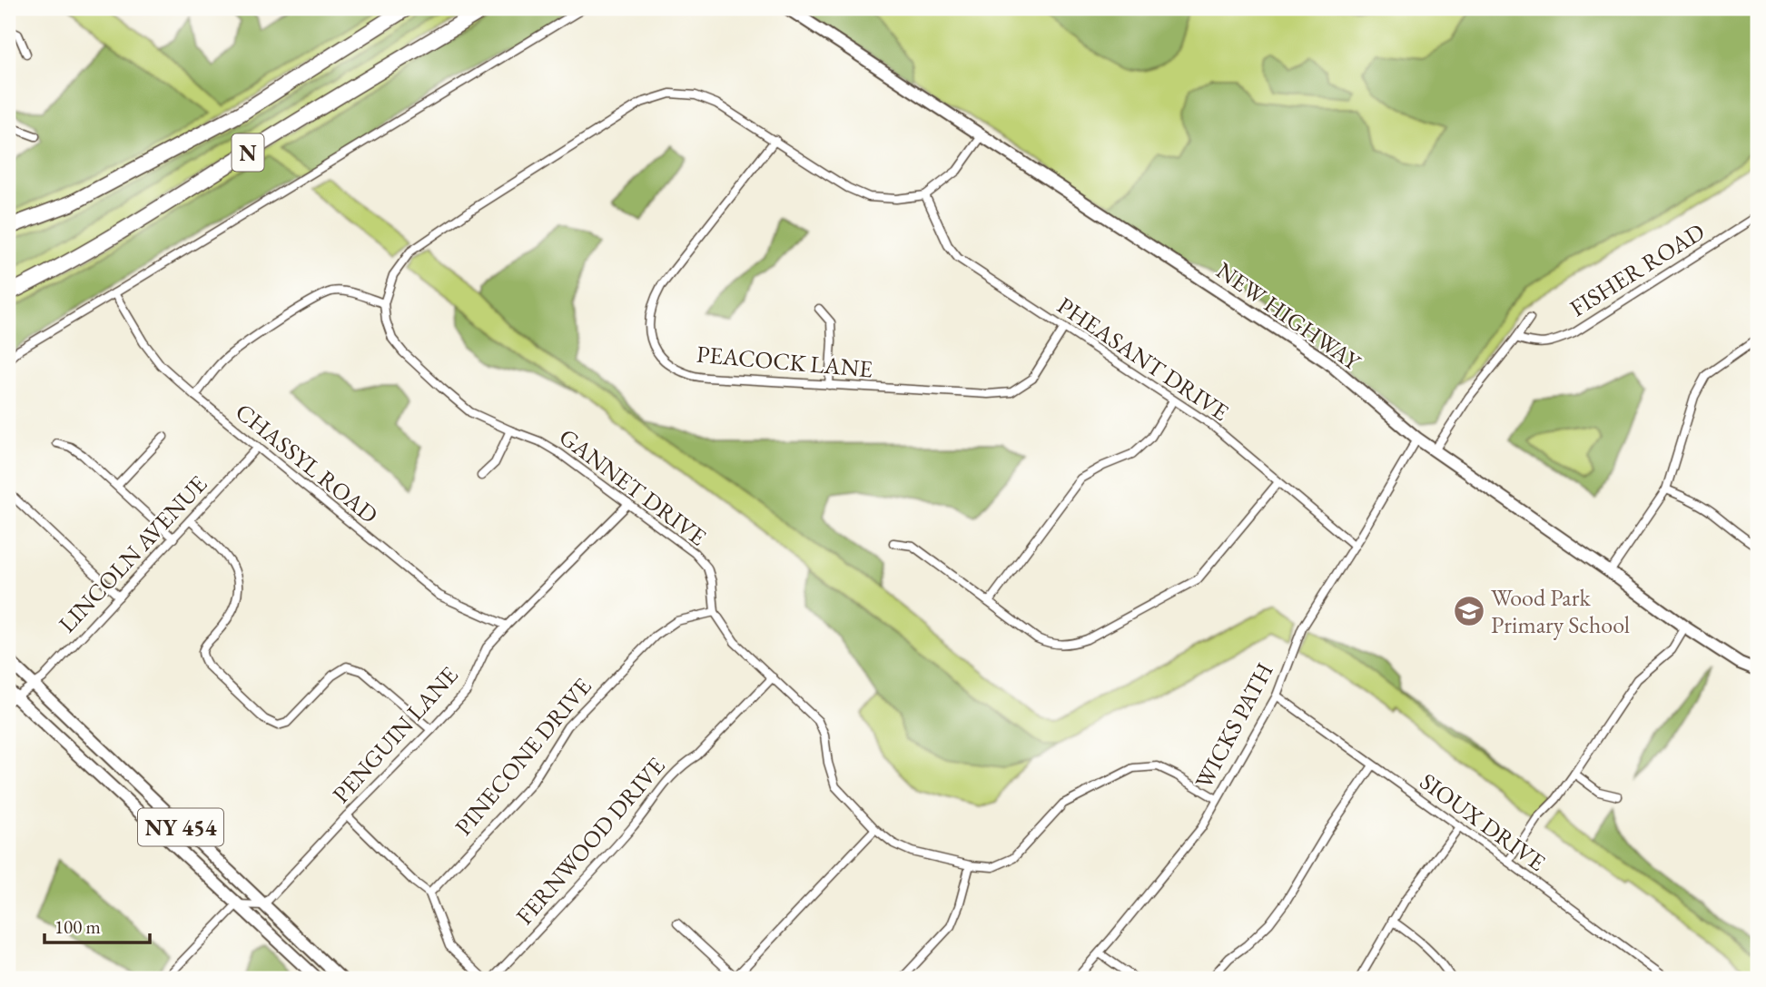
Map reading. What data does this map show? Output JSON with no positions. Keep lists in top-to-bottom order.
{
  "streets": {
    "highway": ["N"],
    "street": [
      "FISHER ROAD",
      "NEW HIGHWAY",
      "PHEASANT DRIVE",
      "PEACOCK LANE",
      "CHASSYL ROAD",
      "GANNET DRIVE",
      "LINCOLN AVENUE",
      "WICKS PATH",
      "PENGUIN LANE",
      "PINECONE DRIVE",
      "SIOUX DRIVE",
      "NY 454",
      "FERNWOOD DRIVE"
    ]
  },
  "crossings": [
    ["NEW HIGHWAY", "WICKS PATH"],
    ["PHEASANT DRIVE", "PEACOCK LANE"],
    ["PHEASANT DRIVE", "WICKS PATH"],
    ["CHASSYL ROAD", "LINCOLN AVENUE"],
    ["CHASSYL ROAD", "PENGUIN LANE"],
    ["GANNET DRIVE", "WICKS PATH"],
    ["GANNET DRIVE", "PENGUIN LANE"],
    ["GANNET DRIVE", "PINECONE DRIVE"],
    ["GANNET DRIVE", "FERNWOOD DRIVE"],
    ["LINCOLN AVENUE", "NY 454"],
    ["WICKS PATH", "SIOUX DRIVE"],
    ["PENGUIN LANE", "NY 454"]
  ],
  "places": {
    "school or university": ["Wood Park Primary School"]
  },
  "scale_bar": "100 m"
}
